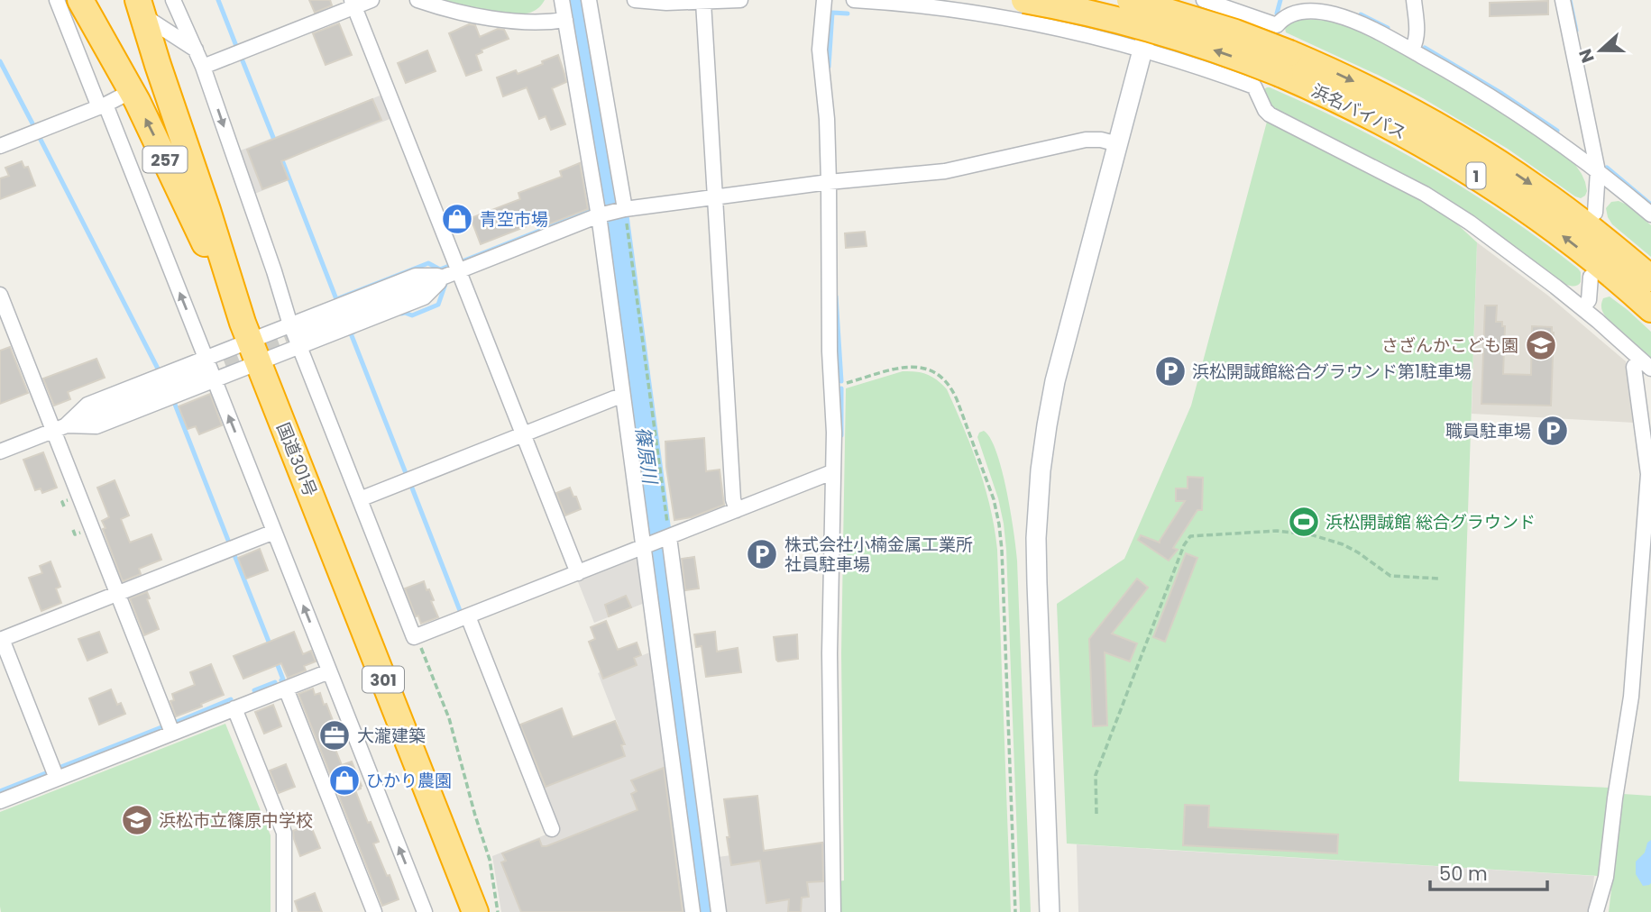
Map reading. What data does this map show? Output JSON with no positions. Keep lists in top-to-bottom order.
{
  "streets": {
    "highway": [
      "浜名バイパス",
      "257",
      "1",
      "国道301号",
      "301"
    ]
  },
  "crossings": [
    ["257", "国道301号"]
  ],
  "water": ["篠原川"],
  "places": {
    "shop": ["青空市場", "ひかり農園"],
    "school or university": ["さざんかこども園", "浜松市立篠原中学校"],
    "parking": ["浜松開誠館総合グラウンド第1駐車場", "職員駐車場", "株式会社小楠金属工業所 社員駐車場"],
    "sports": ["浜松開誠館 総合グラウンド"],
    "office": ["大瀧建築"]
  },
  "scale_bar": "50 m",
  "north": "left"
}
